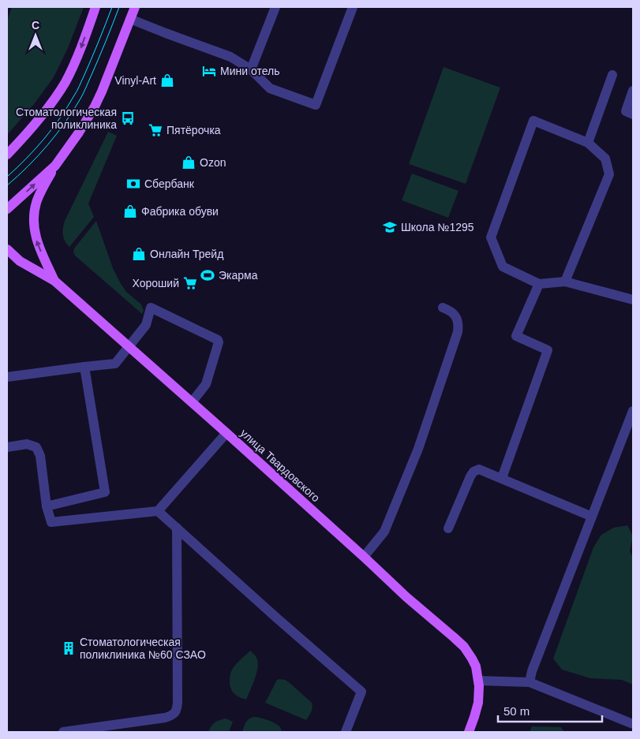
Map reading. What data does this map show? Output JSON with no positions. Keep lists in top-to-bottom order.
{
  "streets": {
    "main road": ["улица Твардовского"]
  },
  "places": {
    "hotel": ["Мини отель"],
    "shop": [
      "Vinyl-Art",
      "Ozon",
      "Фабрика обуви",
      "Онлайн Трейд"
    ],
    "bus stop": ["Стоматологическая поликлиника"],
    "supermarket": ["Пятёрочка", "Хороший"],
    "bank": ["Сбербанк"],
    "school or university": ["Школа №1295"],
    "sports": ["Экарма"],
    "building": ["Стоматологическая поликлиника №60 СЗАО"]
  },
  "scale_bar": "50 m",
  "north": "top"
}
